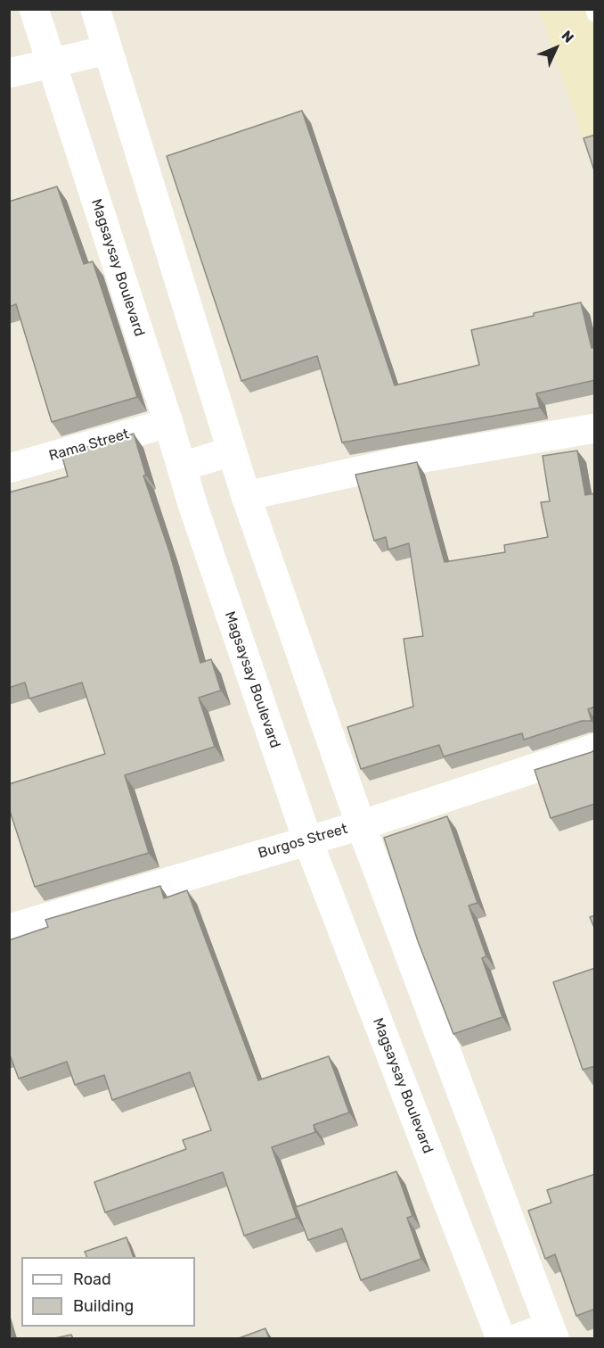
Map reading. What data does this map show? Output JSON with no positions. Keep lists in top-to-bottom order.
{
  "streets": {
    "street": ["Magsaysay Boulevard", "Rama Street", "Burgos Street"]
  },
  "crossings": [
    ["Magsaysay Boulevard", "Rama Street"],
    ["Magsaysay Boulevard", "Burgos Street"]
  ],
  "legend": ["Road", "Building"],
  "north": "top right"
}
